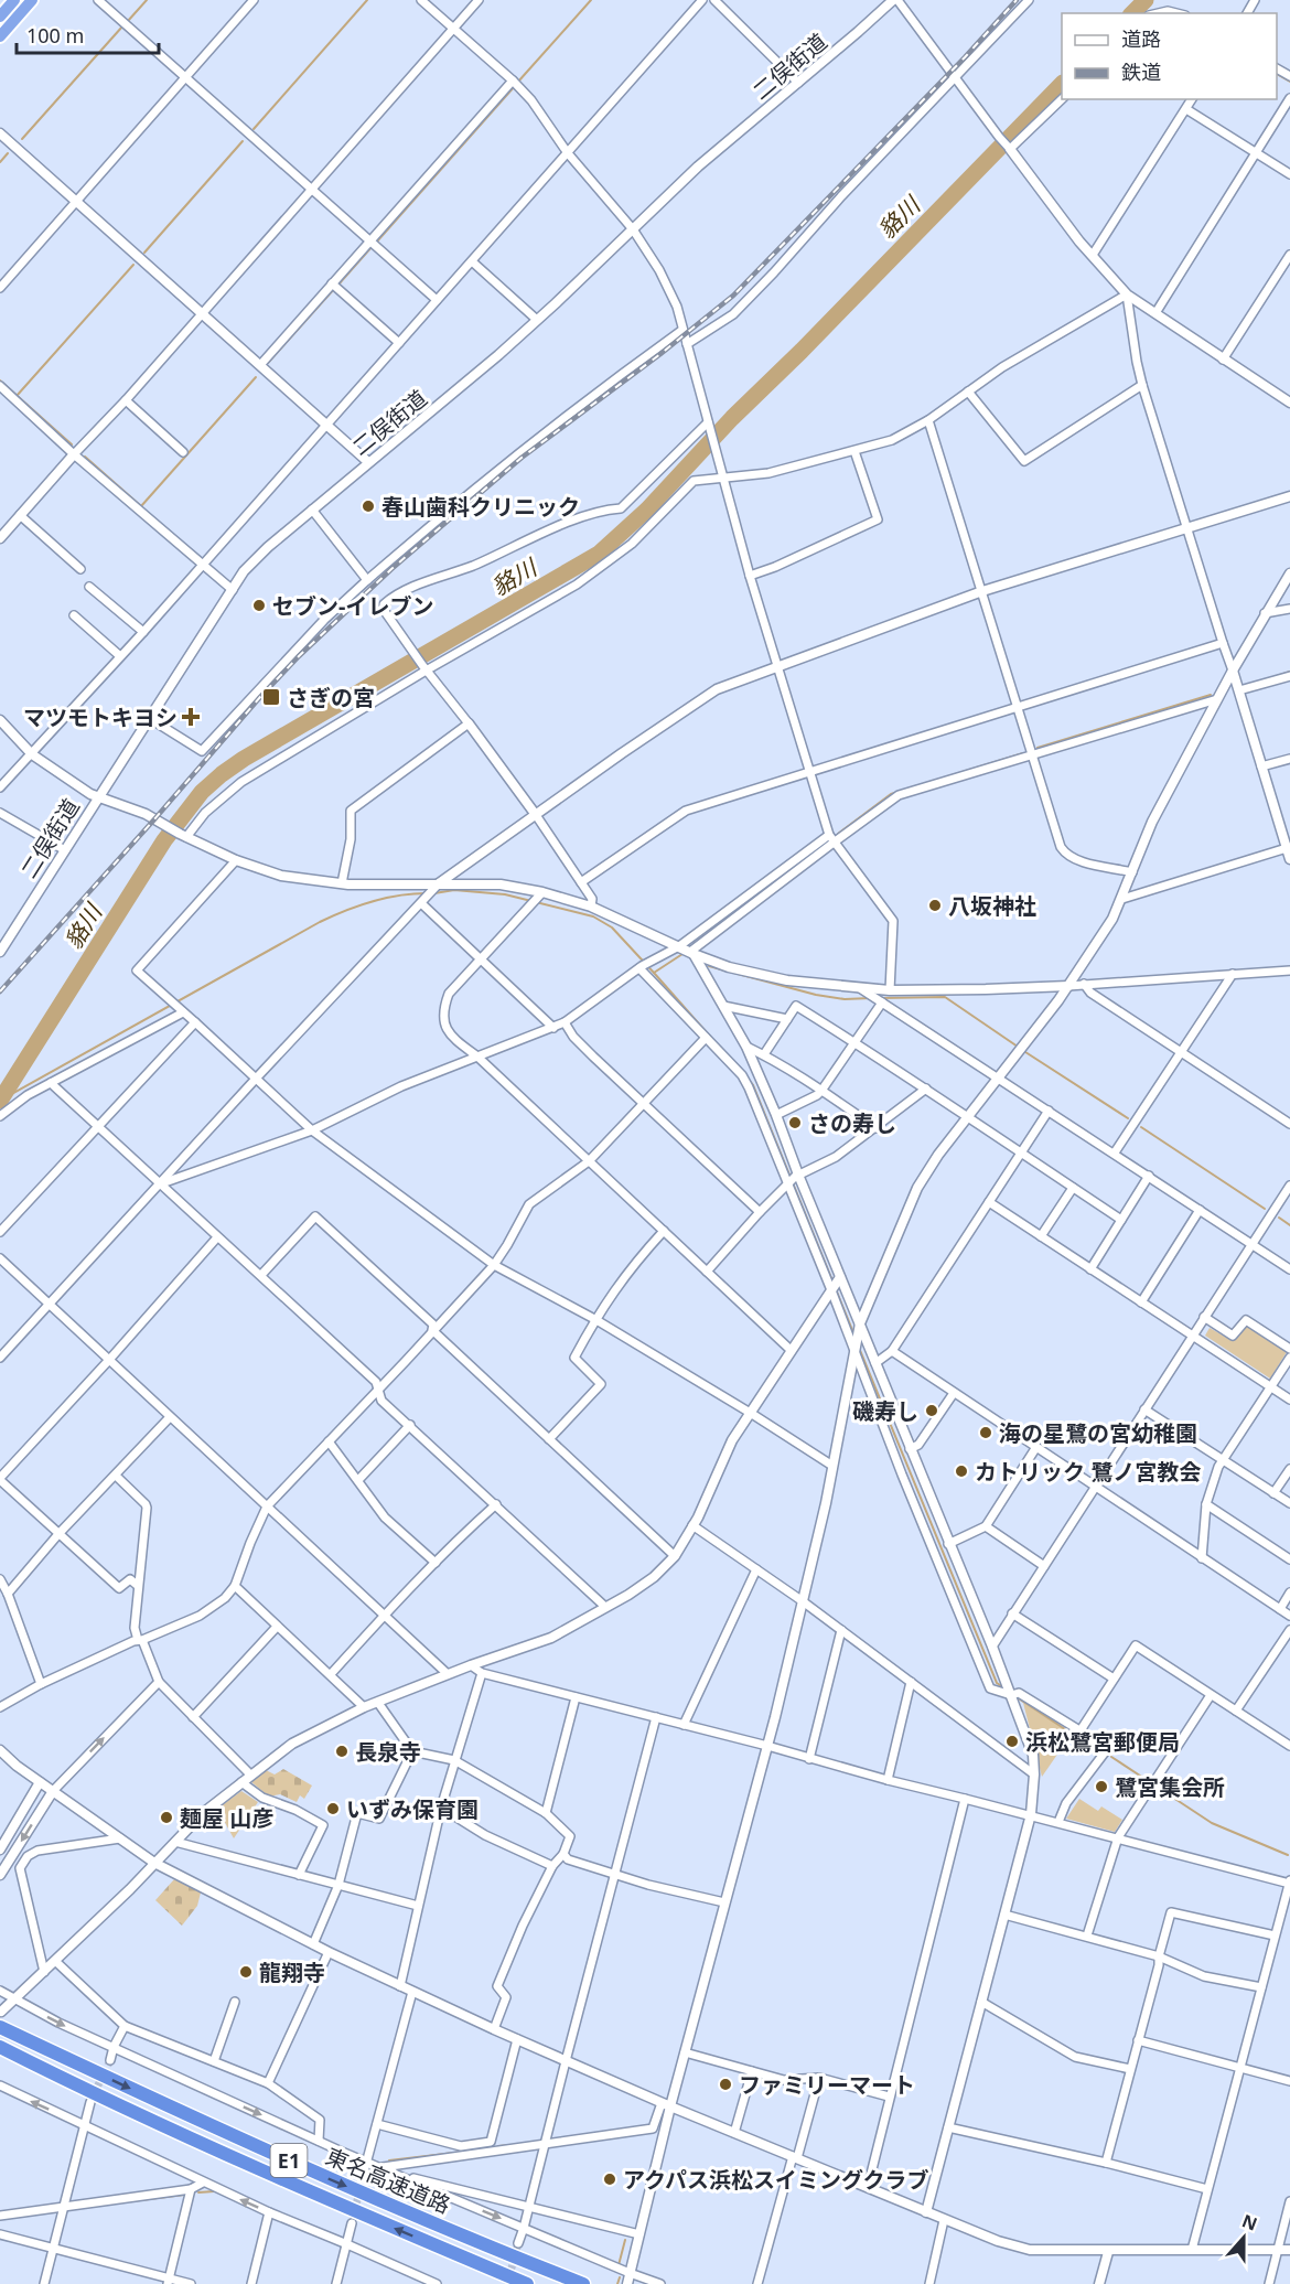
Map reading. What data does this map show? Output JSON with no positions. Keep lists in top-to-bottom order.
{
  "streets": {
    "highway": ["E1", "東名高速道路"],
    "street": ["二俣街道"]
  },
  "water": ["貉川"],
  "places": {
    "other": [
      "春山歯科クリニック",
      "セブン-イレブン",
      "八坂神社",
      "さの寿し",
      "磯寿し",
      "海の星鷺の宮幼稚園",
      "カトリック 鷺ノ宮教会",
      "浜松鷺宮郵便局",
      "長泉寺",
      "鷺宮集会所",
      "いずみ保育園",
      "麺屋 山彦",
      "龍翔寺",
      "ファミリーマート",
      "アクパス浜松スイミングクラブ"
    ],
    "transit": ["さぎの宮"],
    "health": ["マツモトキヨシ"]
  },
  "legend": ["道路", "鉄道"],
  "scale_bar": "100 m",
  "north": "top"
}
